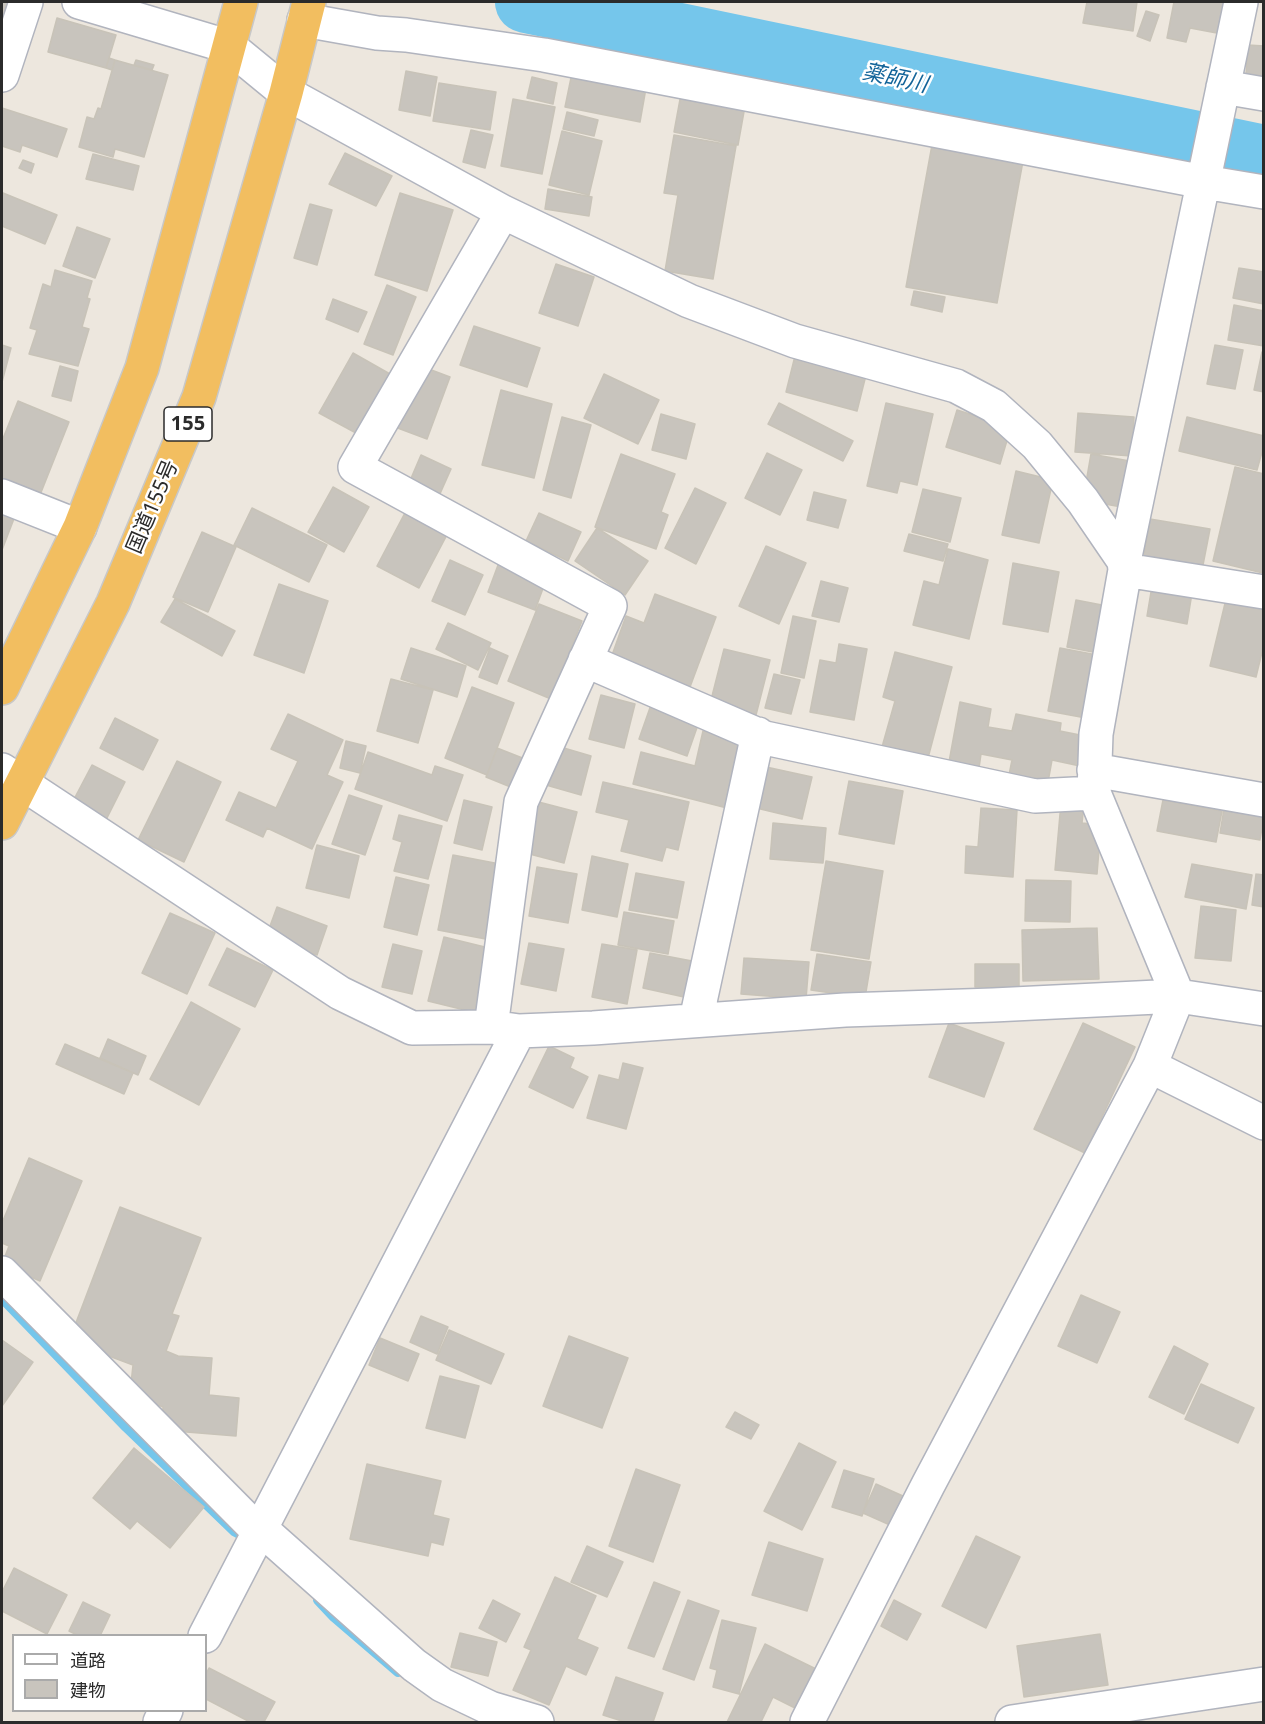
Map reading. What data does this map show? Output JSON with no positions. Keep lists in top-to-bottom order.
{
  "streets": {
    "highway": ["155", "国道155号"]
  },
  "water": ["薬師川"],
  "legend": ["道路", "建物"]
}
